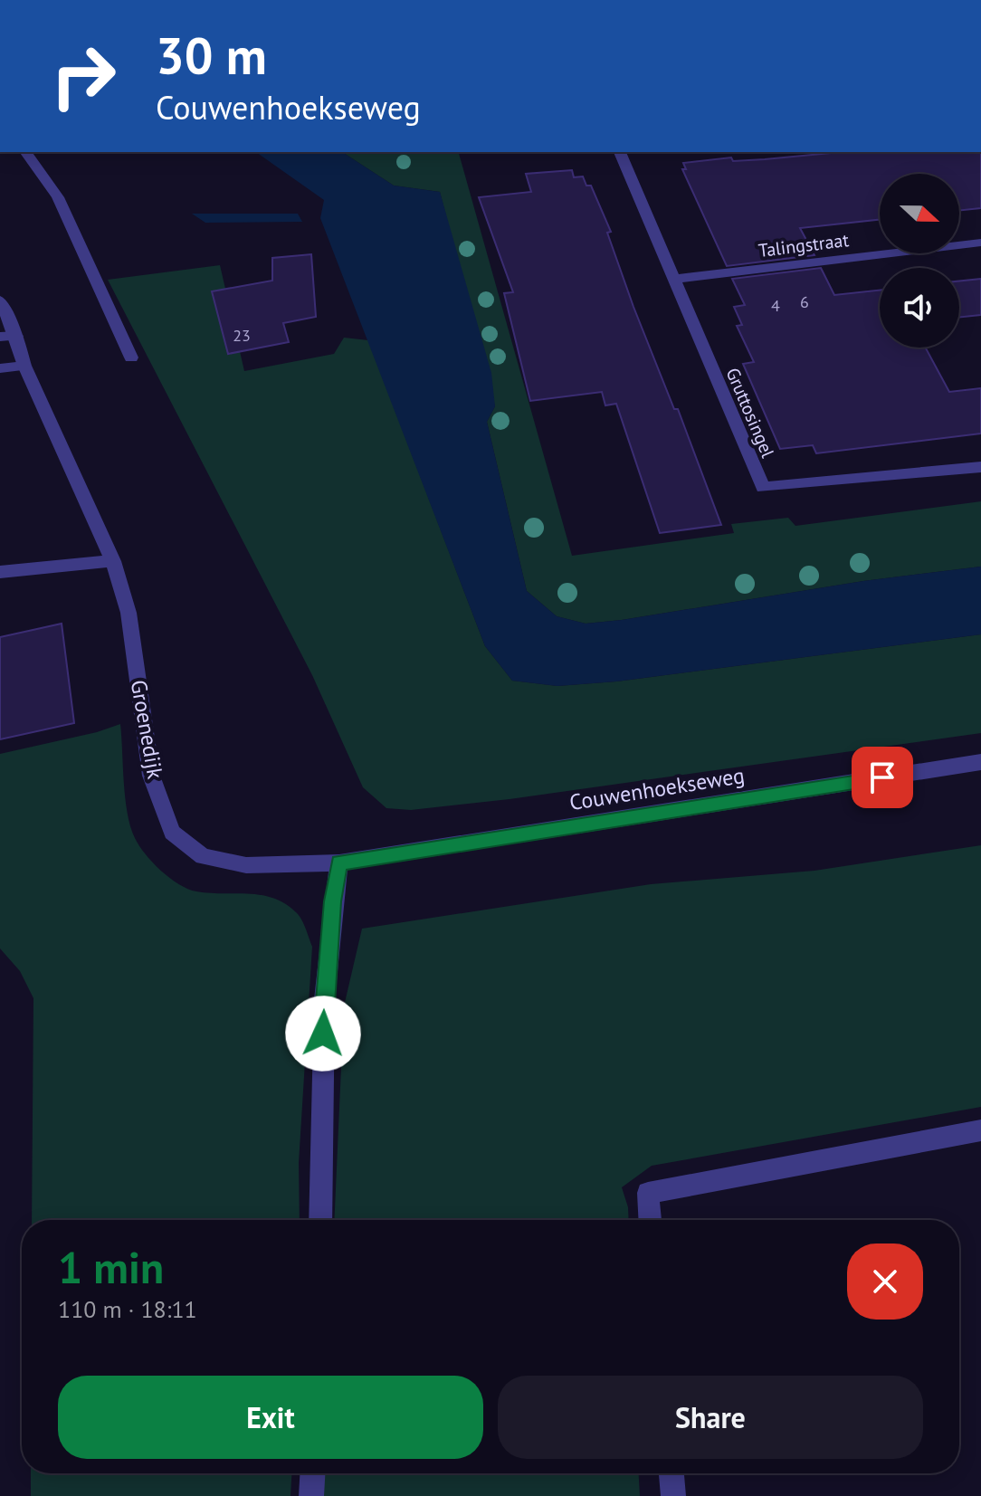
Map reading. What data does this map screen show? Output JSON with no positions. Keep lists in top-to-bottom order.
{
  "streets": {
    "street": [
      "Talingstraat",
      "Gruttosingel",
      "Groenedijk",
      "Couwenhoekseweg"
    ]
  },
  "crossings": [
    ["Talingstraat", "Gruttosingel"],
    ["Groenedijk", "Couwenhoekseweg"]
  ],
  "house_numbers": ["6", "4", "23"],
  "north": "right",
  "page": {
    "turn": ["30 m", "Couwenhoekseweg"],
    "heading": ["1 min", "110 m · 18:11"],
    "buttons": ["Exit", "Share"]
  }
}
